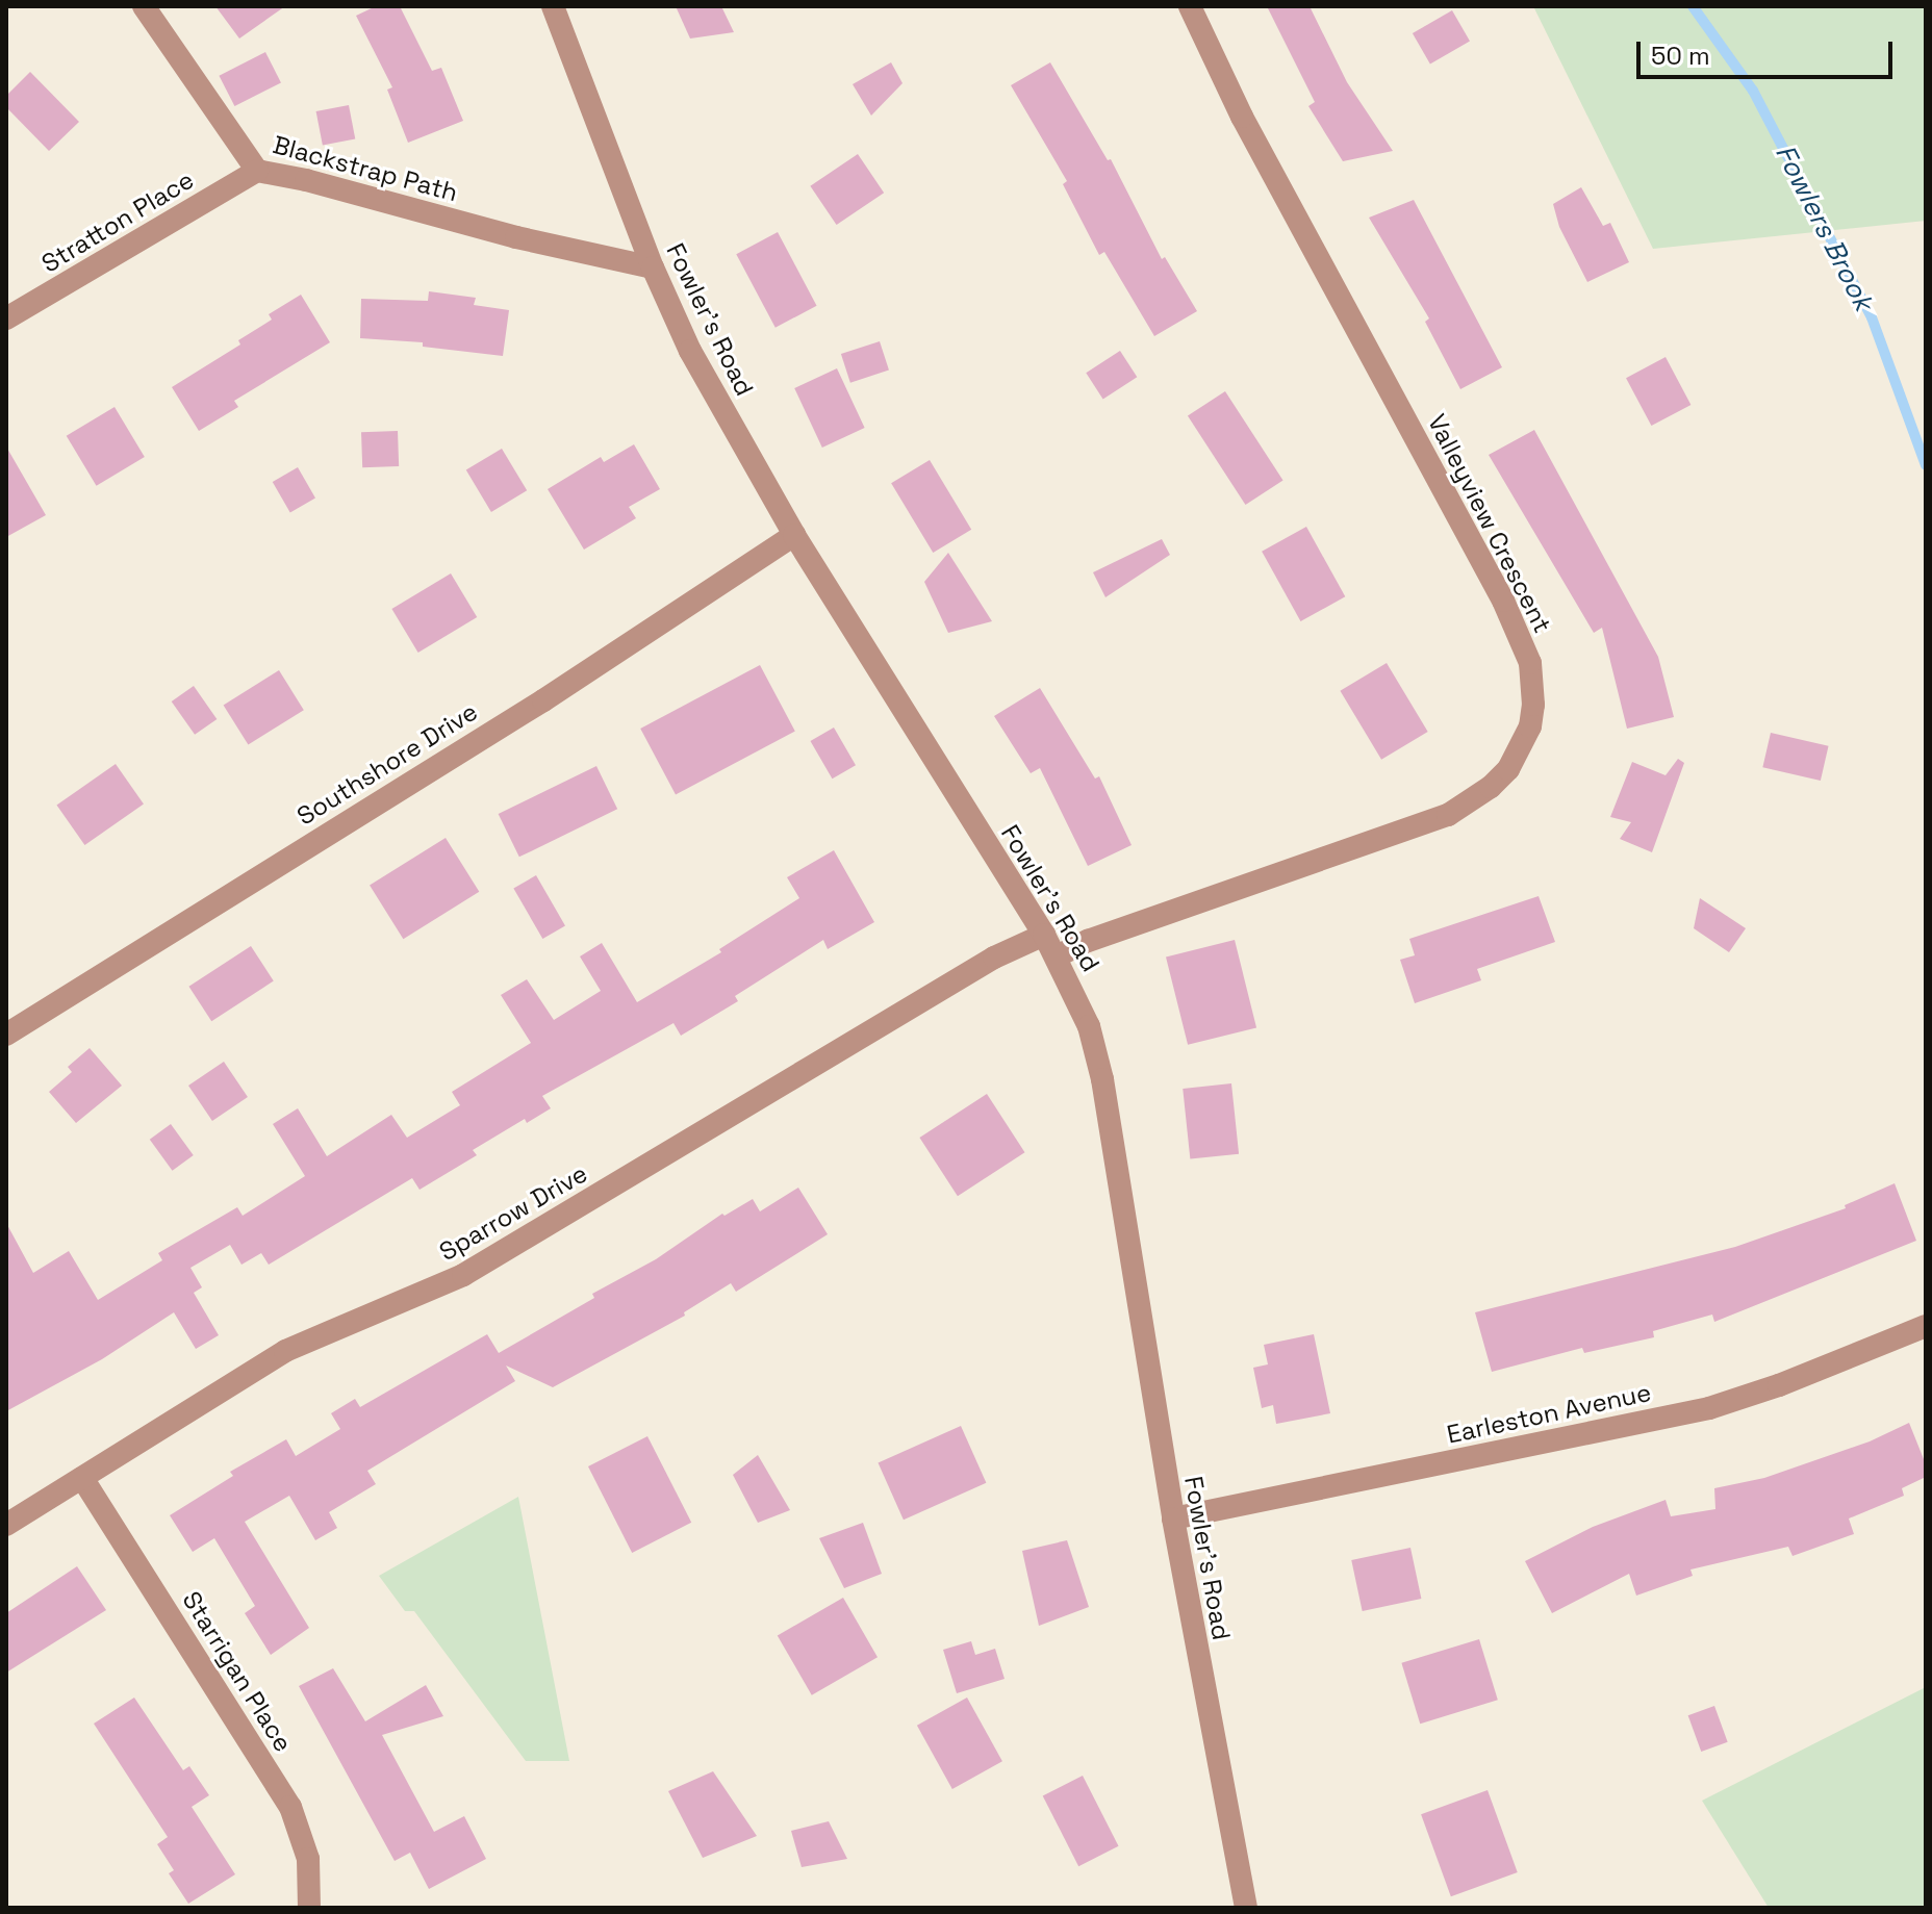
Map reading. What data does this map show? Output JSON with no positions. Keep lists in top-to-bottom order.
{
  "streets": {
    "street": [
      "Blackstrap Path",
      "Stratton Place",
      "Fowler's Road",
      "Valleyview Crescent",
      "Southshore Drive",
      "Sparrow Drive",
      "Earleston Avenue",
      "Starrigan Place"
    ]
  },
  "crossings": [
    ["Blackstrap Path", "Stratton Place"],
    ["Blackstrap Path", "Fowler's Road"],
    ["Fowler's Road", "Valleyview Crescent"],
    ["Fowler's Road", "Southshore Drive"],
    ["Fowler's Road", "Sparrow Drive"],
    ["Fowler's Road", "Earleston Avenue"],
    ["Sparrow Drive", "Starrigan Place"]
  ],
  "water": ["Fowlers Brook"],
  "scale_bar": "50 m"
}
